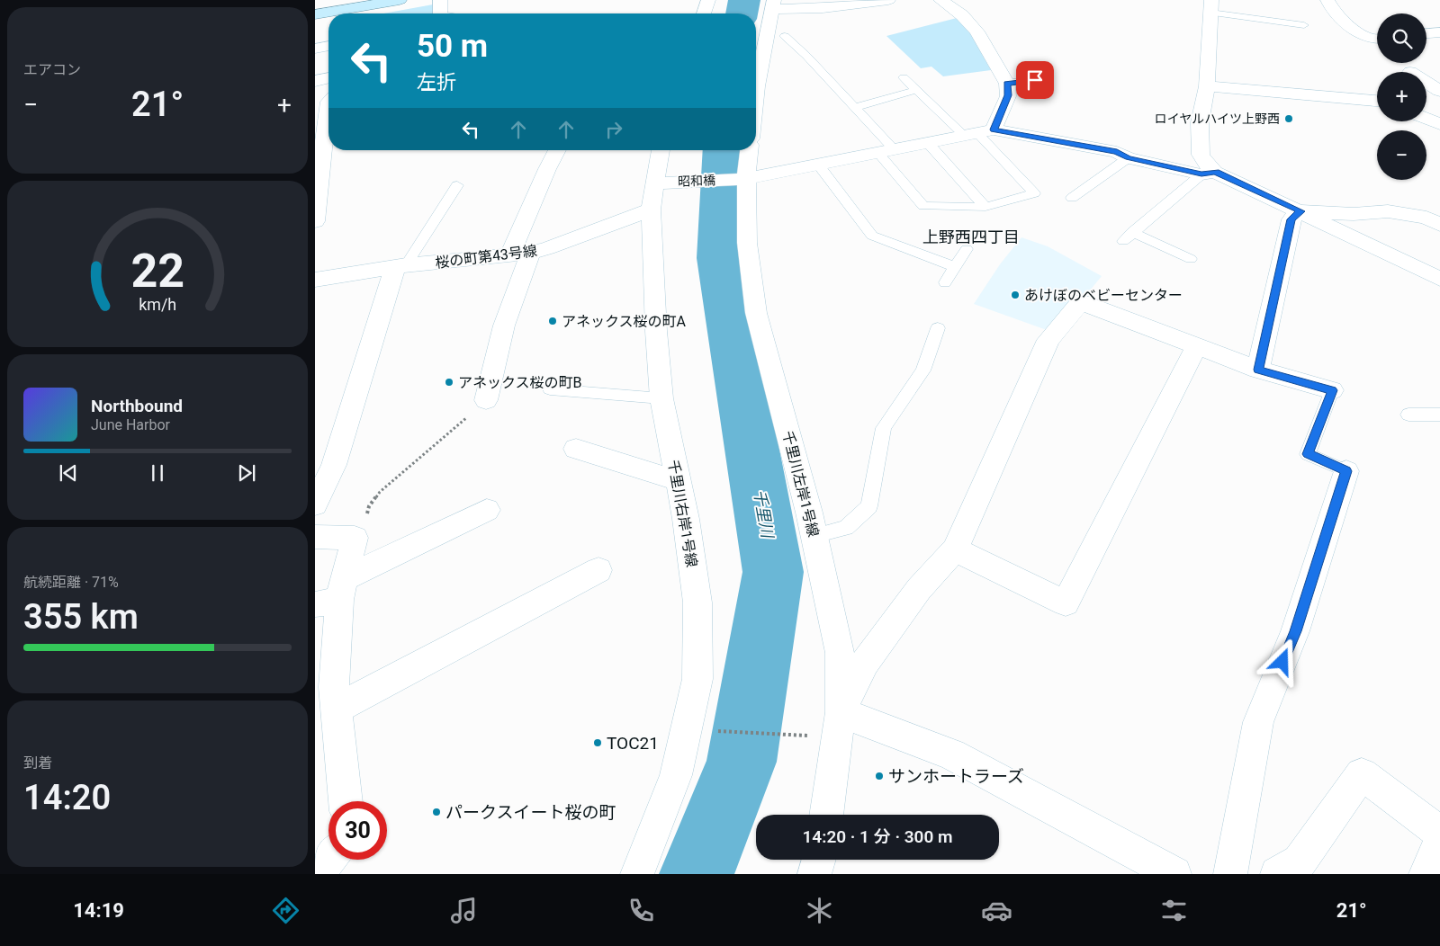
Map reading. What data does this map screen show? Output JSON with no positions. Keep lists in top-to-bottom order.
{
  "streets": {
    "street": [
      "昭和橋",
      "桜の町第43号線",
      "千里川左岸1号線",
      "千里川右岸1号線"
    ]
  },
  "crossings": [
    ["昭和橋", "千里川左岸1号線"],
    ["昭和橋", "千里川右岸1号線"],
    ["桜の町第43号線", "千里川右岸1号線"]
  ],
  "districts": ["上野西四丁目"],
  "water": ["千里川"],
  "places": [
    "ロイヤルハイツ上野西",
    "あけぼのベビーセンター",
    "アネックス桜の町A",
    "アネックス桜の町B",
    "TOC21",
    "サンホートラーズ",
    "パークスイート桜の町"
  ],
  "page": {
    "tile": [
      "エアコン",
      ["航続距離 · 71%", "355 km"],
      ["到着", "14:20"]
    ],
    "map_buttons": ["+", "−"],
    "turn": ["50 m", "左折"],
    "heat": ["−", "21°", "+"],
    "song": ["Northbound", "June Harbor"],
    "limit": "30",
    "trip": "14:20 · 1 分 · 300 m",
    "tabs": ["14:19", "21°"],
    "gauge": ["22", "km/h"]
  }
}
